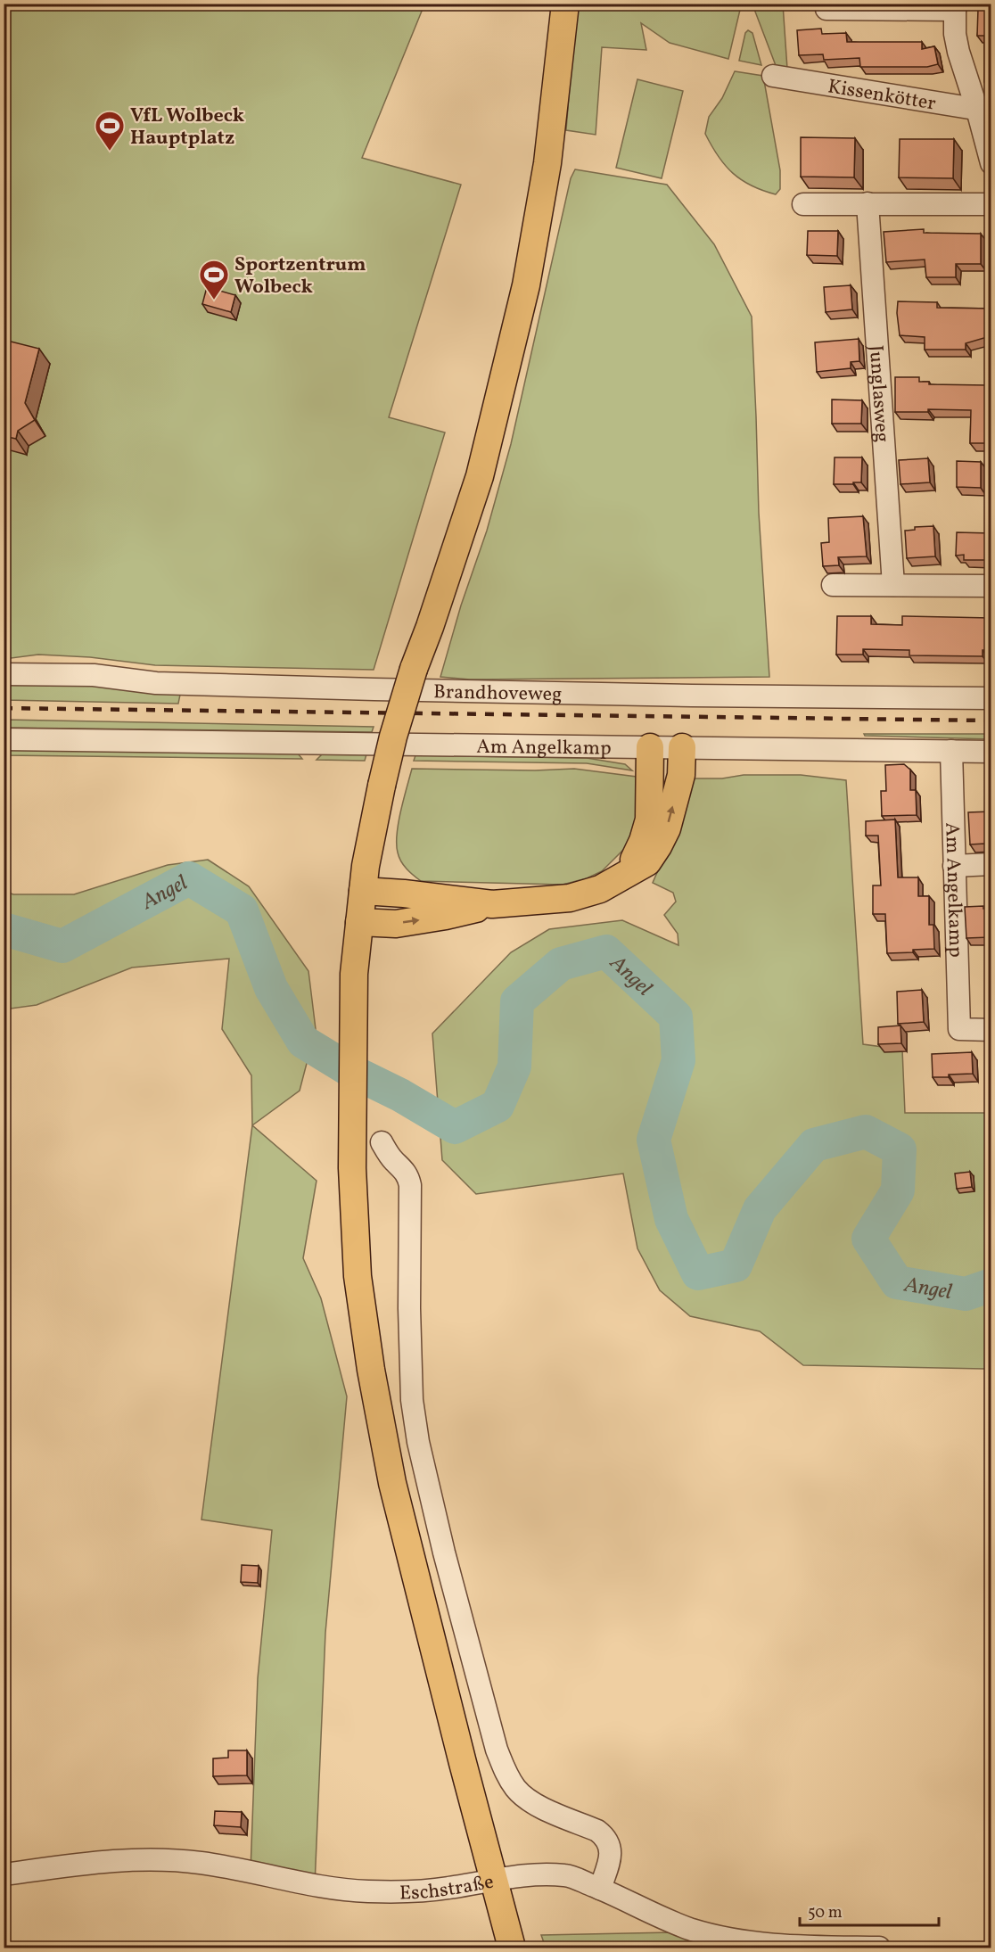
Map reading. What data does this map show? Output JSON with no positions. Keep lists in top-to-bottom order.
{
  "streets": {
    "street": [
      "Kissenkötter",
      "Junglasweg",
      "Brandhoveweg",
      "Am Angelkamp",
      "Eschstraße"
    ]
  },
  "water": ["Angel"],
  "places": {
    "sports": ["VfL Wolbeck Hauptplatz", "Sportzentrum Wolbeck"]
  },
  "scale_bar": "50 m"
}
